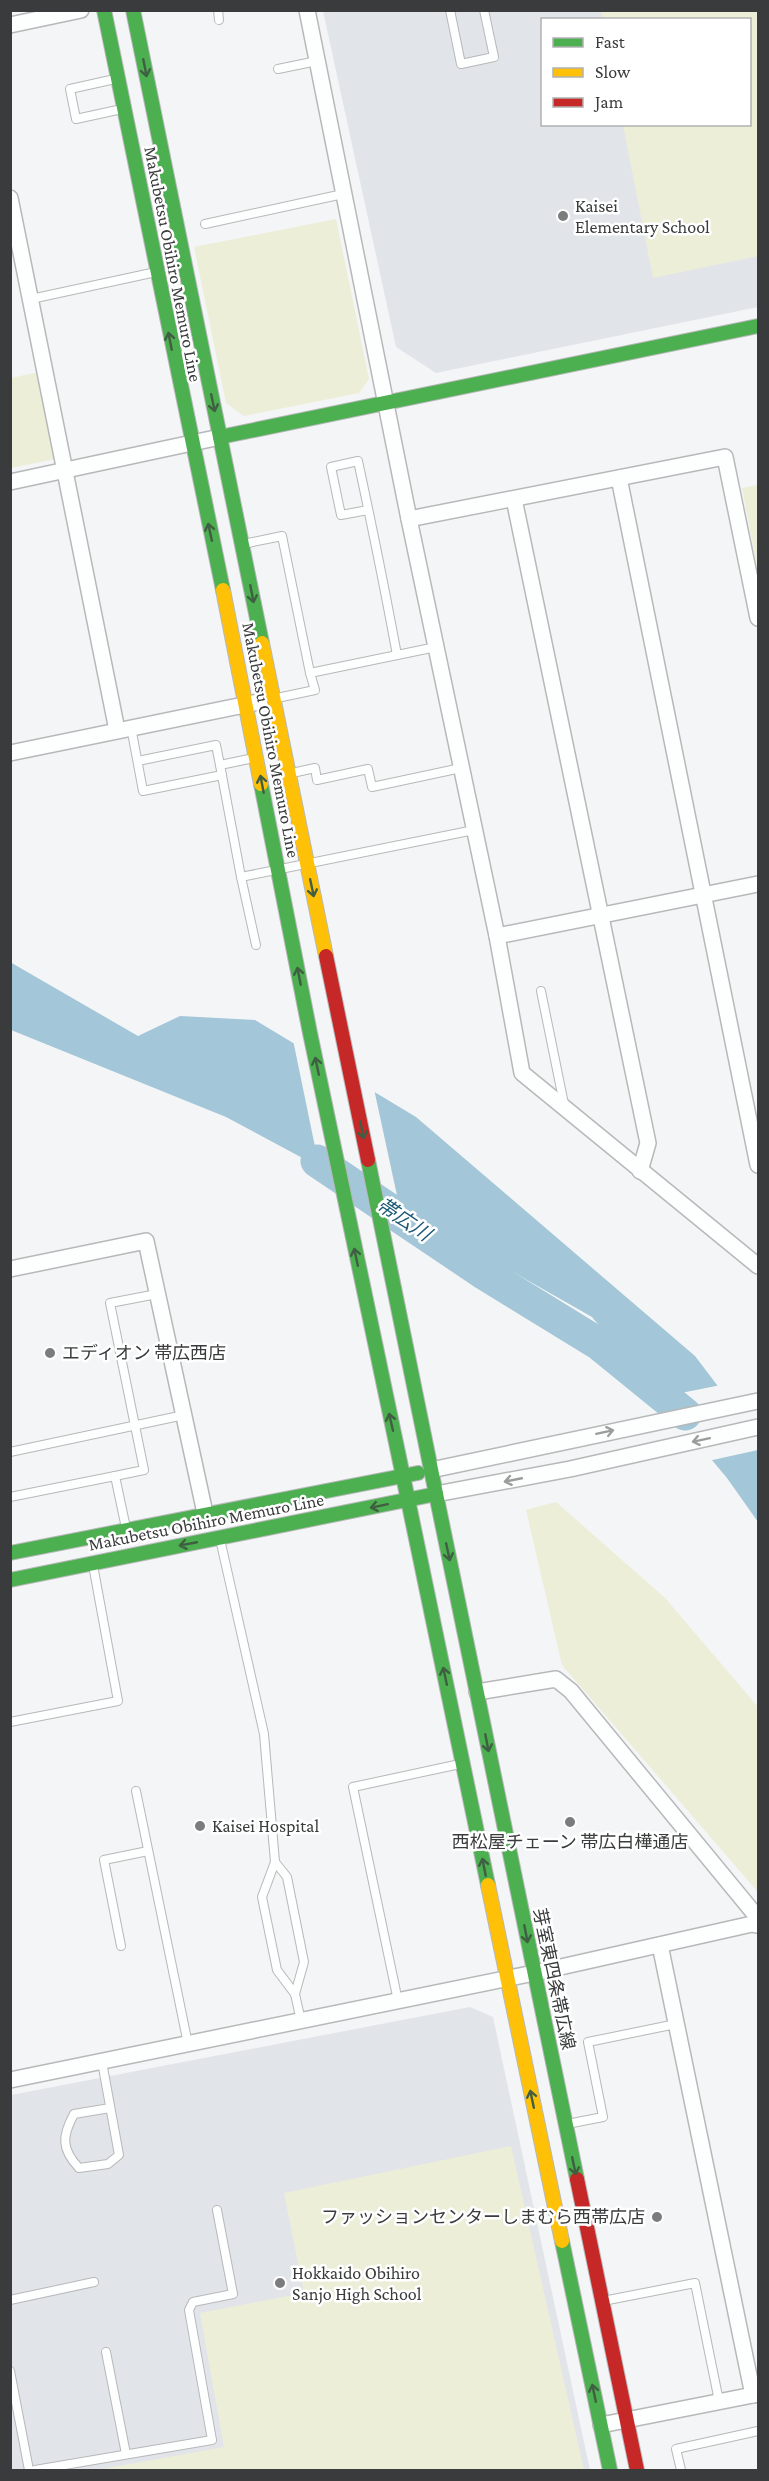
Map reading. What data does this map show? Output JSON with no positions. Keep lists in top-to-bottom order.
{
  "streets": {
    "main road": ["Makubetsu Obihiro Memuro Line", "芽室東四条帯広線"]
  },
  "crossings": [
    ["Makubetsu Obihiro Memuro Line", "芽室東四条帯広線"]
  ],
  "water": ["帯広川"],
  "places": [
    "Kaisei Elementary School",
    "エディオン 帯広西店",
    "西松屋チェーン 帯広白樺通店",
    "Kaisei Hospital",
    "ファッションセンターしまむら西帯広店",
    "Hokkaido Obihiro Sanjo High School"
  ],
  "legend": ["Fast", "Slow", "Jam"]
}
